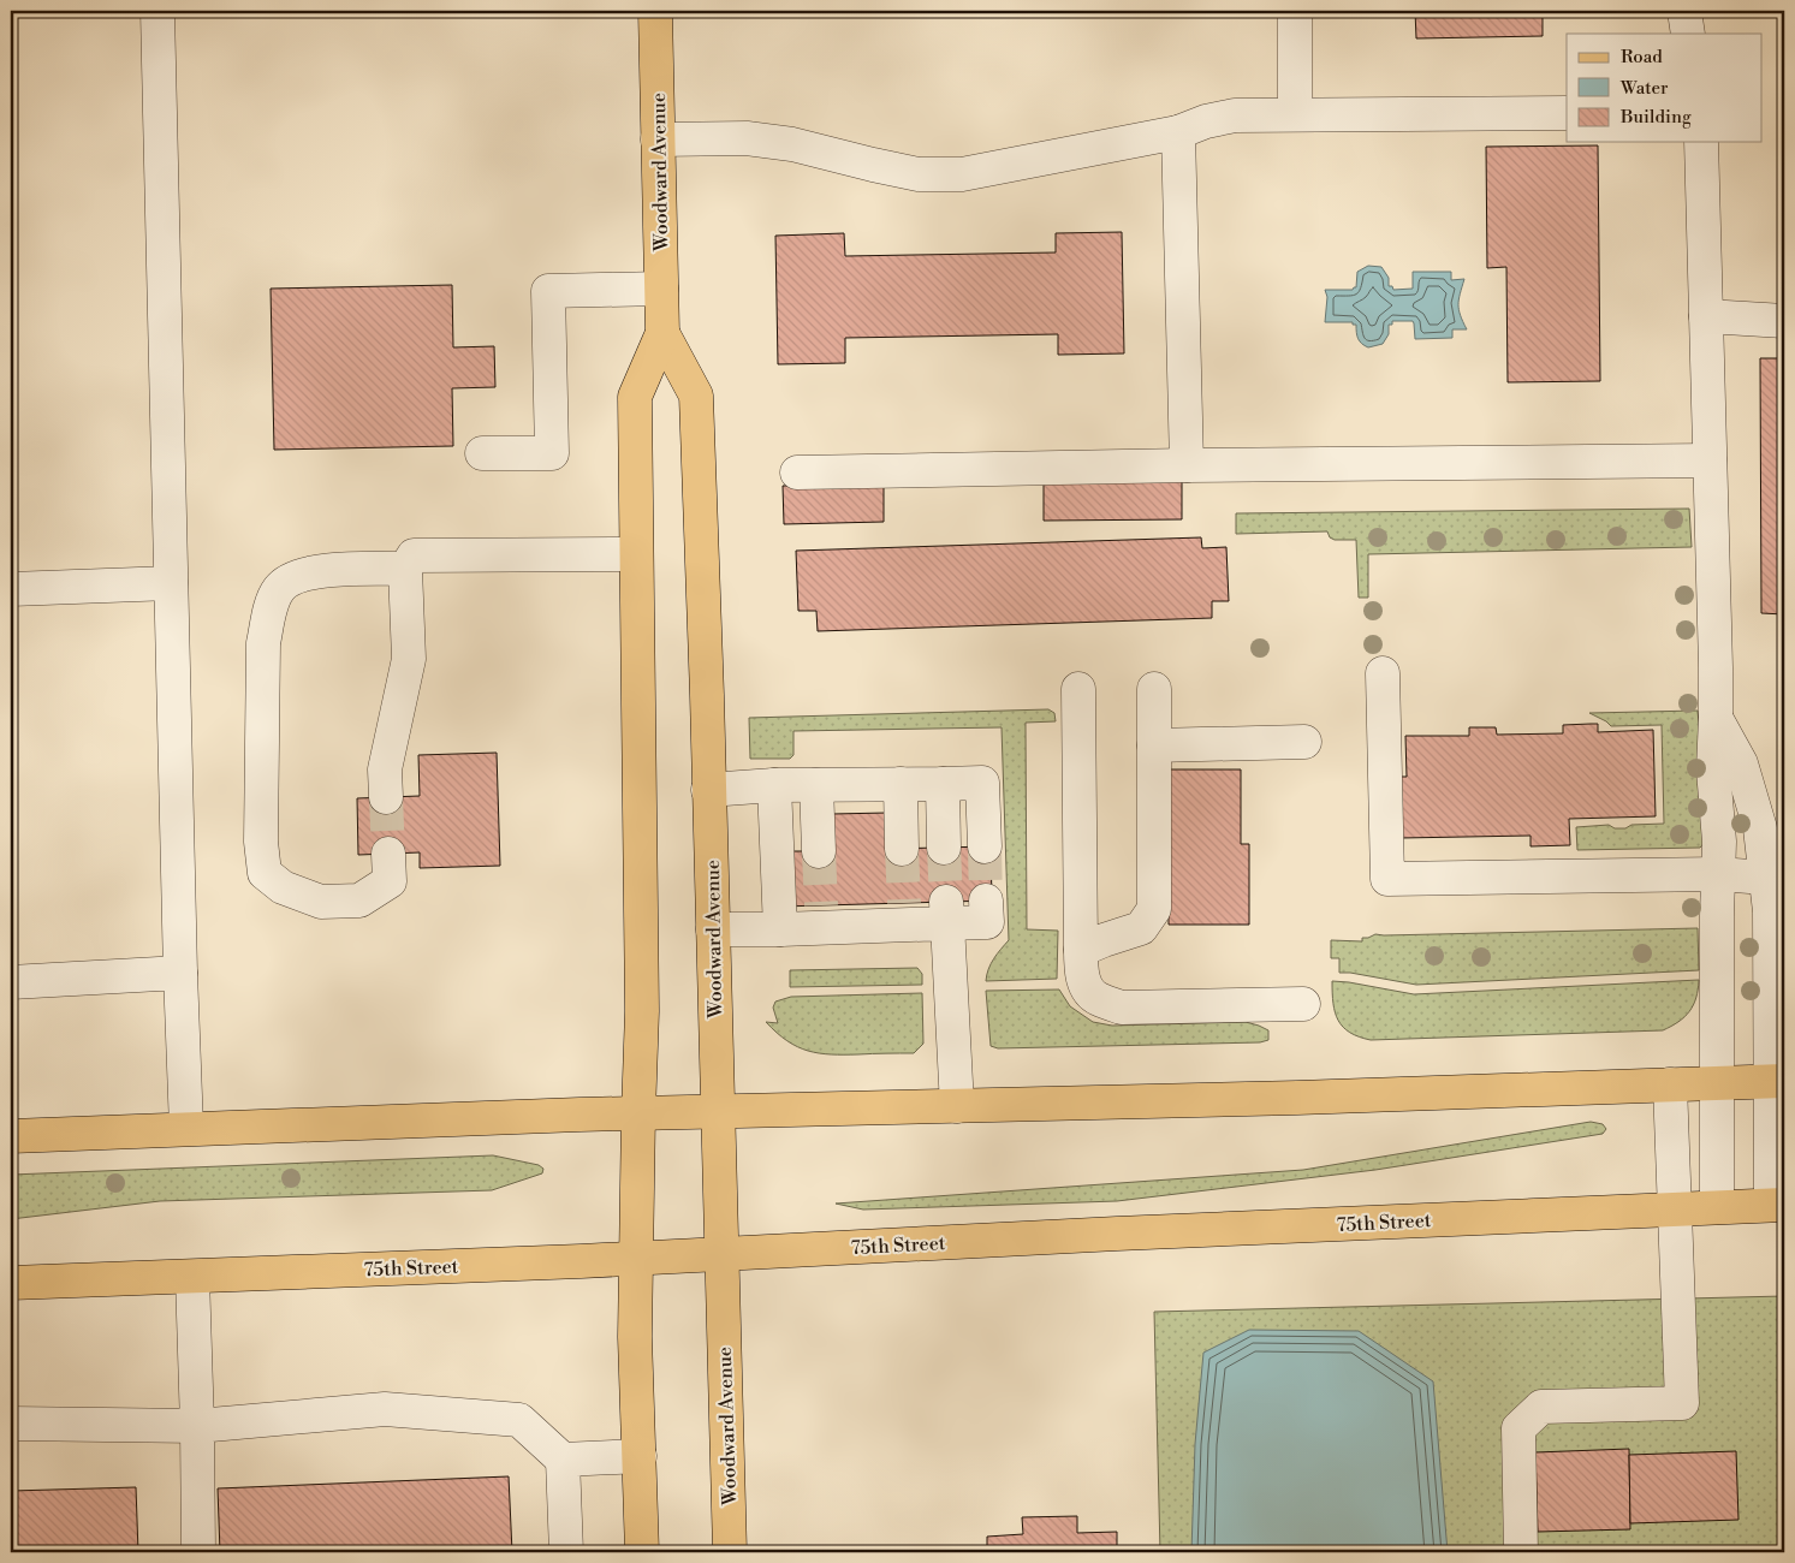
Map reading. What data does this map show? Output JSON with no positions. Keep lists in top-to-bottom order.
{
  "streets": {
    "main road": ["Woodward Avenue", "75th Street"]
  },
  "crossings": [
    ["Woodward Avenue", "75th Street"]
  ],
  "legend": ["Road", "Water", "Building"]
}
